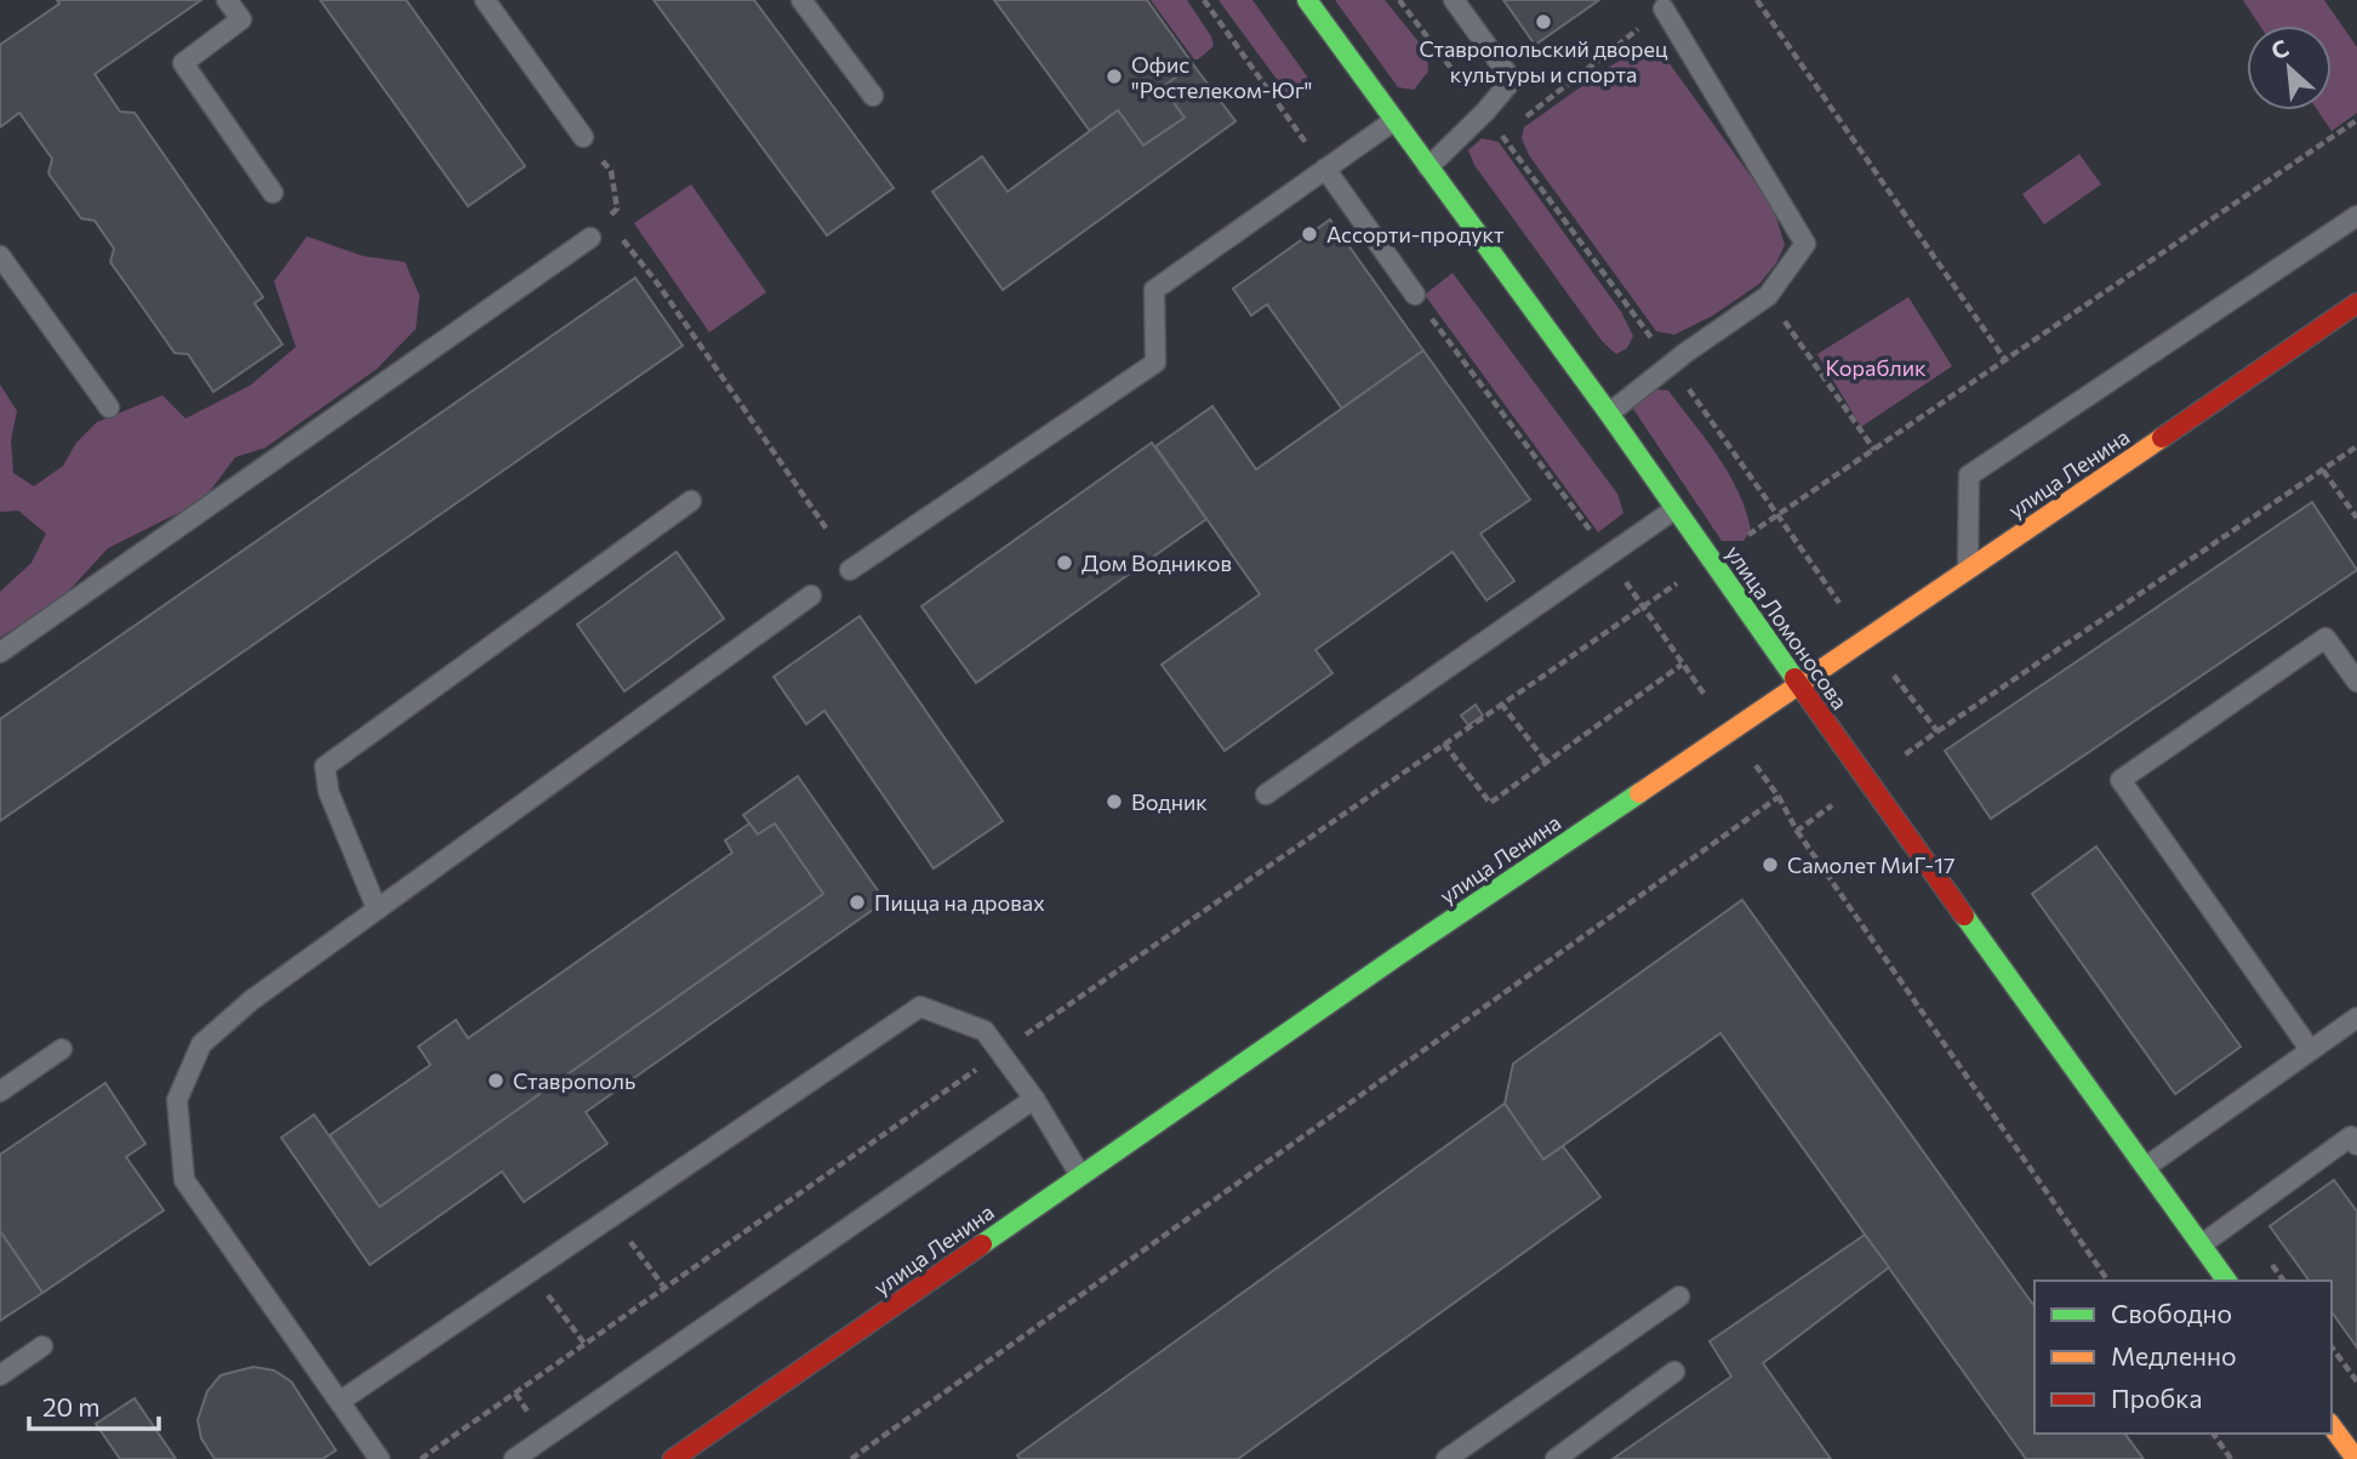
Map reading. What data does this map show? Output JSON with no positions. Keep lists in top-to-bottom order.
{
  "streets": {
    "main road": ["улица Ленина", "улица Ломоносова"]
  },
  "crossings": [
    ["улица Ленина", "улица Ломоносова"]
  ],
  "parks": ["Кораблик"],
  "places": [
    "Ставропольский дворец культуры и спорта",
    "Офис \"Ростелеком-Юг\"",
    "Ассорти-продукт",
    "Дом Водников",
    "Водник",
    "Самолет МиГ-17",
    "Пицца на дровах",
    "Ставрополь"
  ],
  "legend": ["Свободно", "Медленно", "Пробка"],
  "scale_bar": "20 m",
  "north": "top left"
}
